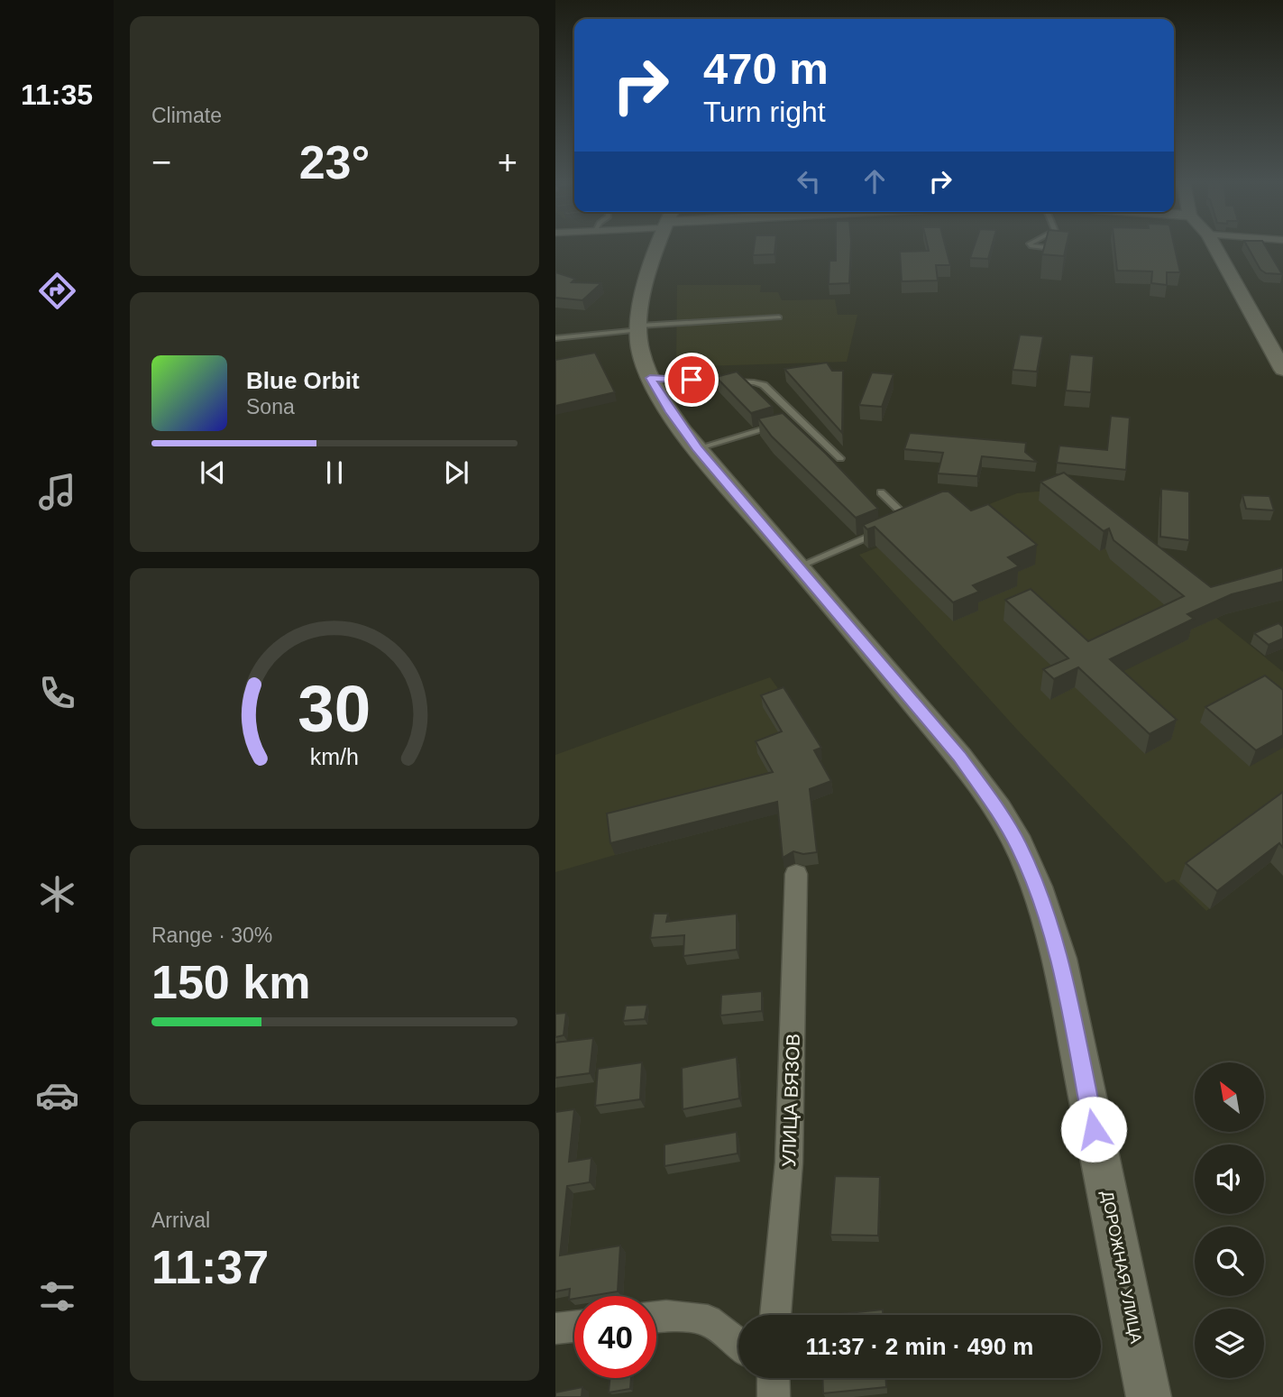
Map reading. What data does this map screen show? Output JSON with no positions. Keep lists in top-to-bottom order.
{
  "streets": {
    "street": ["УЛИЦА ВЯЗОВ", "ДОРОЖНАЯ УЛИЦА"]
  },
  "north": "top left",
  "page": {
    "tabs": "11:35",
    "tile": [
      "Climate",
      ["Range · 30%", "150 km"],
      ["Arrival", "11:37"]
    ],
    "turn": ["470 m", "Turn right"],
    "heat": ["−", "23°", "+"],
    "song": ["Blue Orbit", "Sona"],
    "limit": "40",
    "trip": "11:37 · 2 min · 490 m",
    "gauge": ["30", "km/h"]
  }
}
